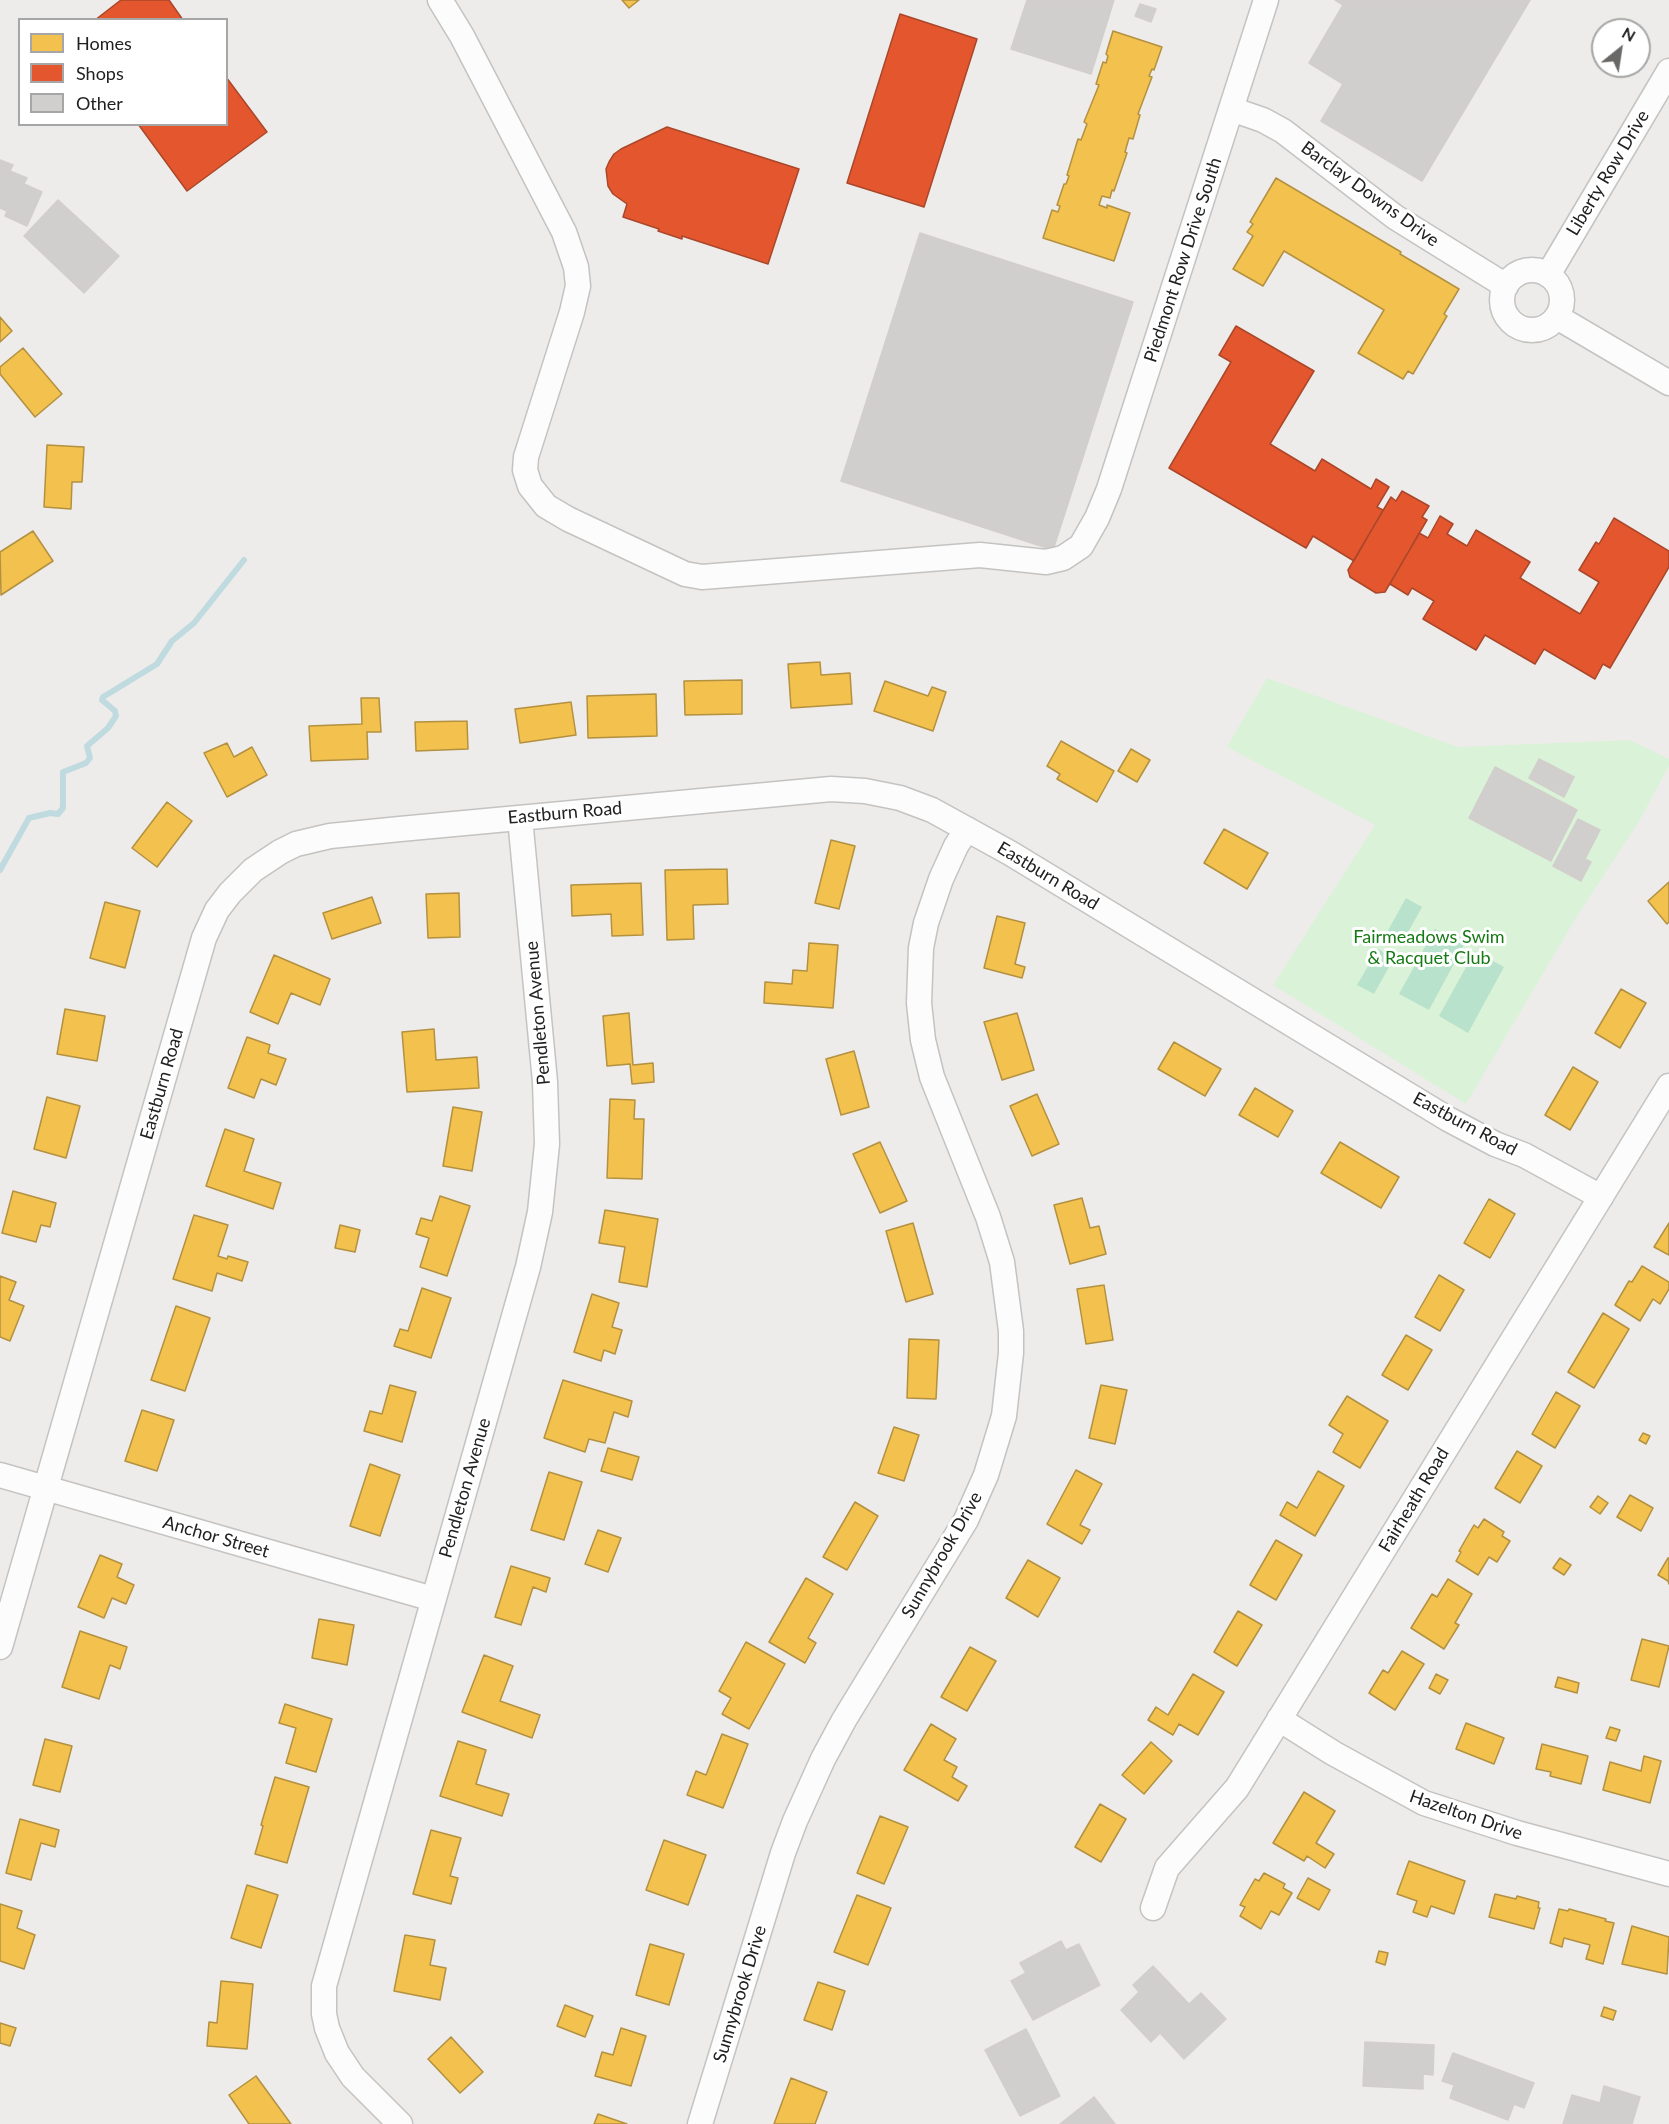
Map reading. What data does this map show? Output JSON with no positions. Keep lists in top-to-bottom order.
{
  "streets": {
    "street": [
      "Liberty Row Drive",
      "Barclay Downs Drive",
      "Piedmont Row Drive South",
      "Eastburn Road",
      "Pendleton Avenue",
      "Fairheath Road",
      "Anchor Street",
      "Sunnybrook Drive",
      "Hazelton Drive"
    ]
  },
  "crossings": [
    ["Liberty Row Drive", "Barclay Downs Drive"],
    ["Barclay Downs Drive", "Piedmont Row Drive South"],
    ["Eastburn Road", "Pendleton Avenue"],
    ["Eastburn Road", "Fairheath Road"],
    ["Eastburn Road", "Anchor Street"],
    ["Eastburn Road", "Sunnybrook Drive"],
    ["Pendleton Avenue", "Anchor Street"],
    ["Fairheath Road", "Hazelton Drive"]
  ],
  "parks": ["Fairmeadows Swim & Racquet Club"],
  "legend": ["Homes", "Shops", "Other"],
  "north": "top right"
}
